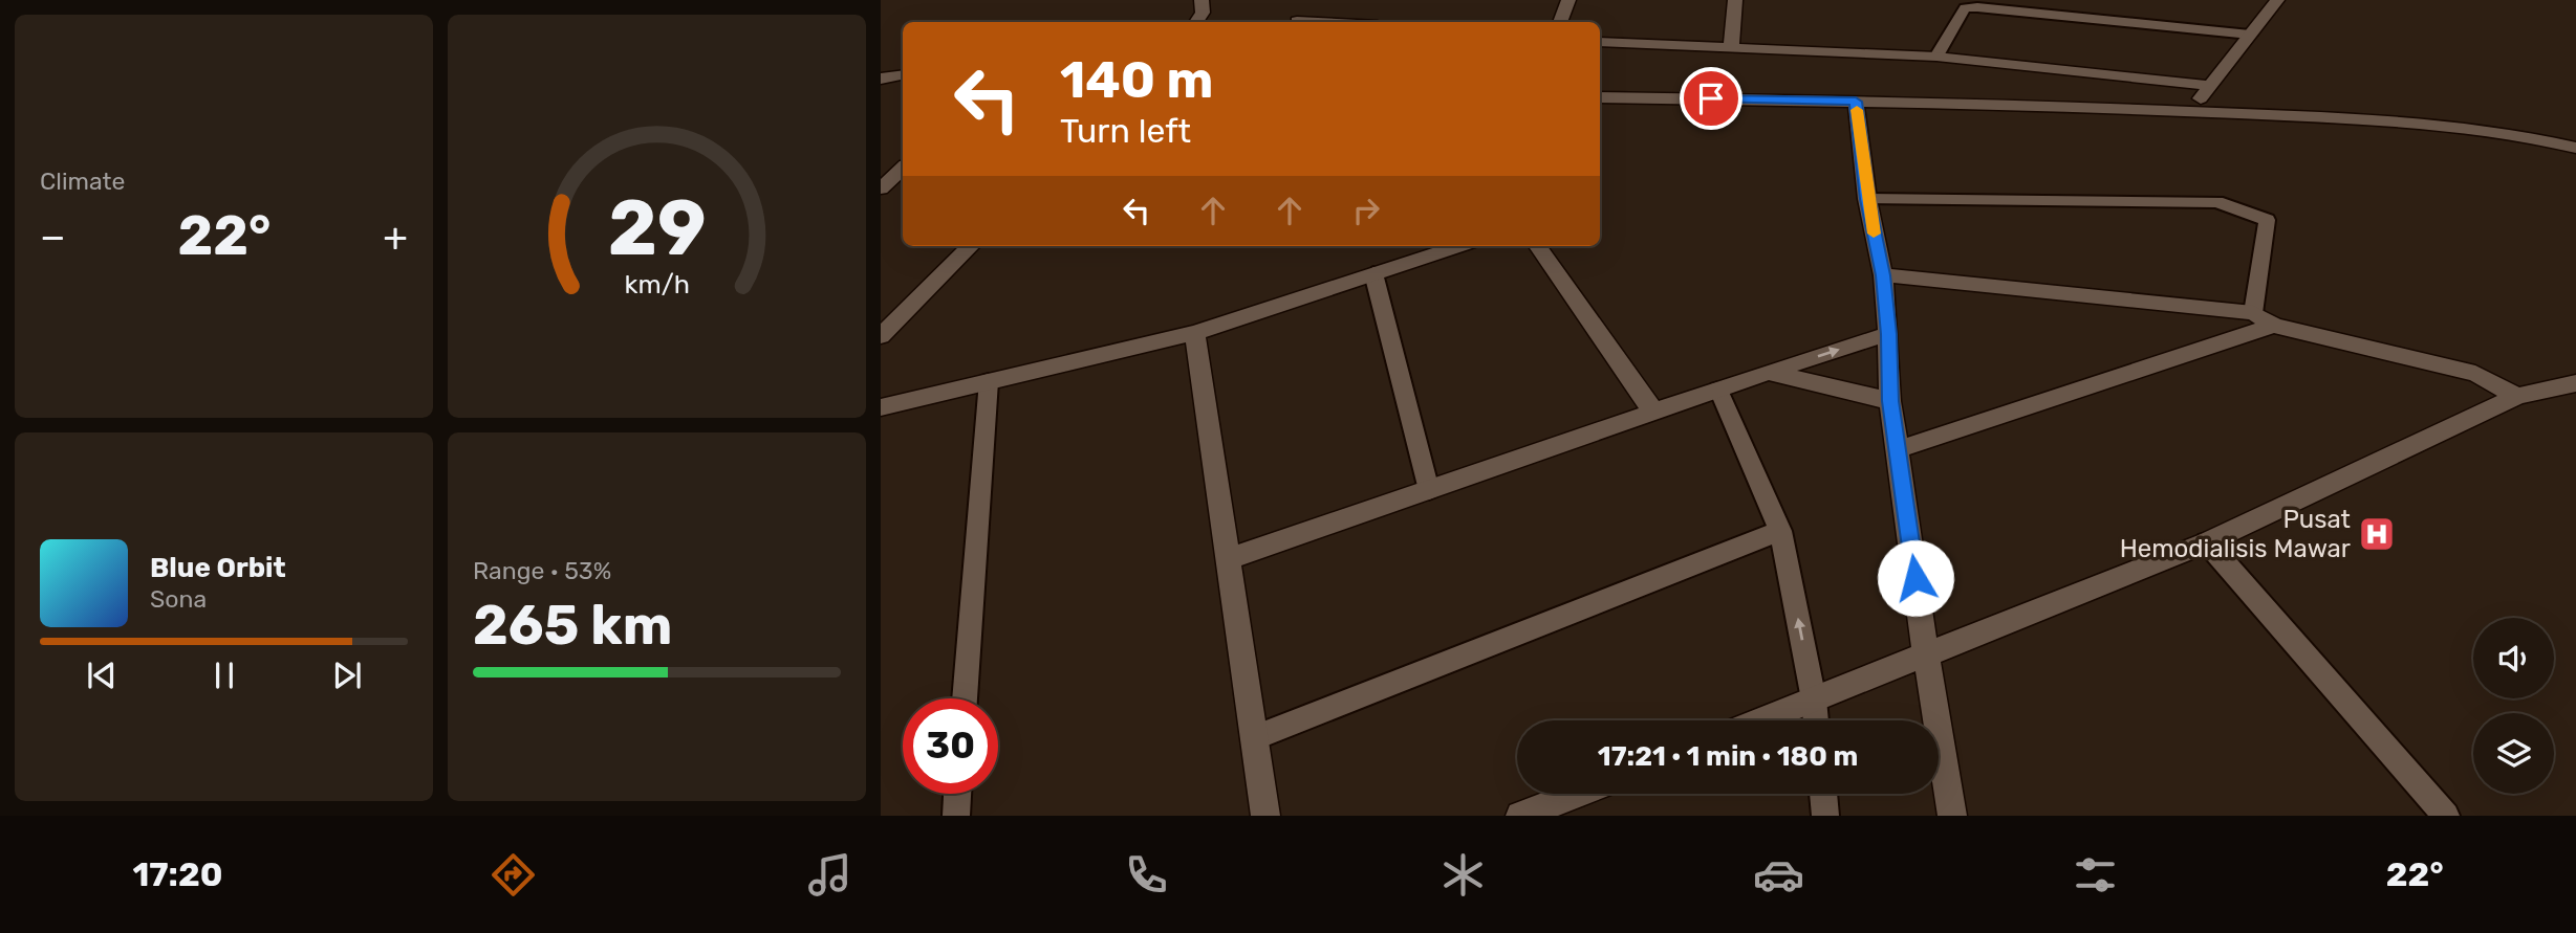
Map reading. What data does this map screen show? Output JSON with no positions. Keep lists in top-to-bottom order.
{
  "places": {
    "hospital": ["Pusat Hemodialisis Mawar"]
  },
  "page": {
    "tile": [
      "Climate",
      ["Range · 53%", "265 km"]
    ],
    "turn": ["140 m", "Turn left"],
    "heat": ["−", "22°", "+"],
    "song": ["Blue Orbit", "Sona"],
    "limit": "30",
    "trip": "17:21 · 1 min · 180 m",
    "tabs": ["17:20", "22°"],
    "gauge": ["29", "km/h"]
  }
}
